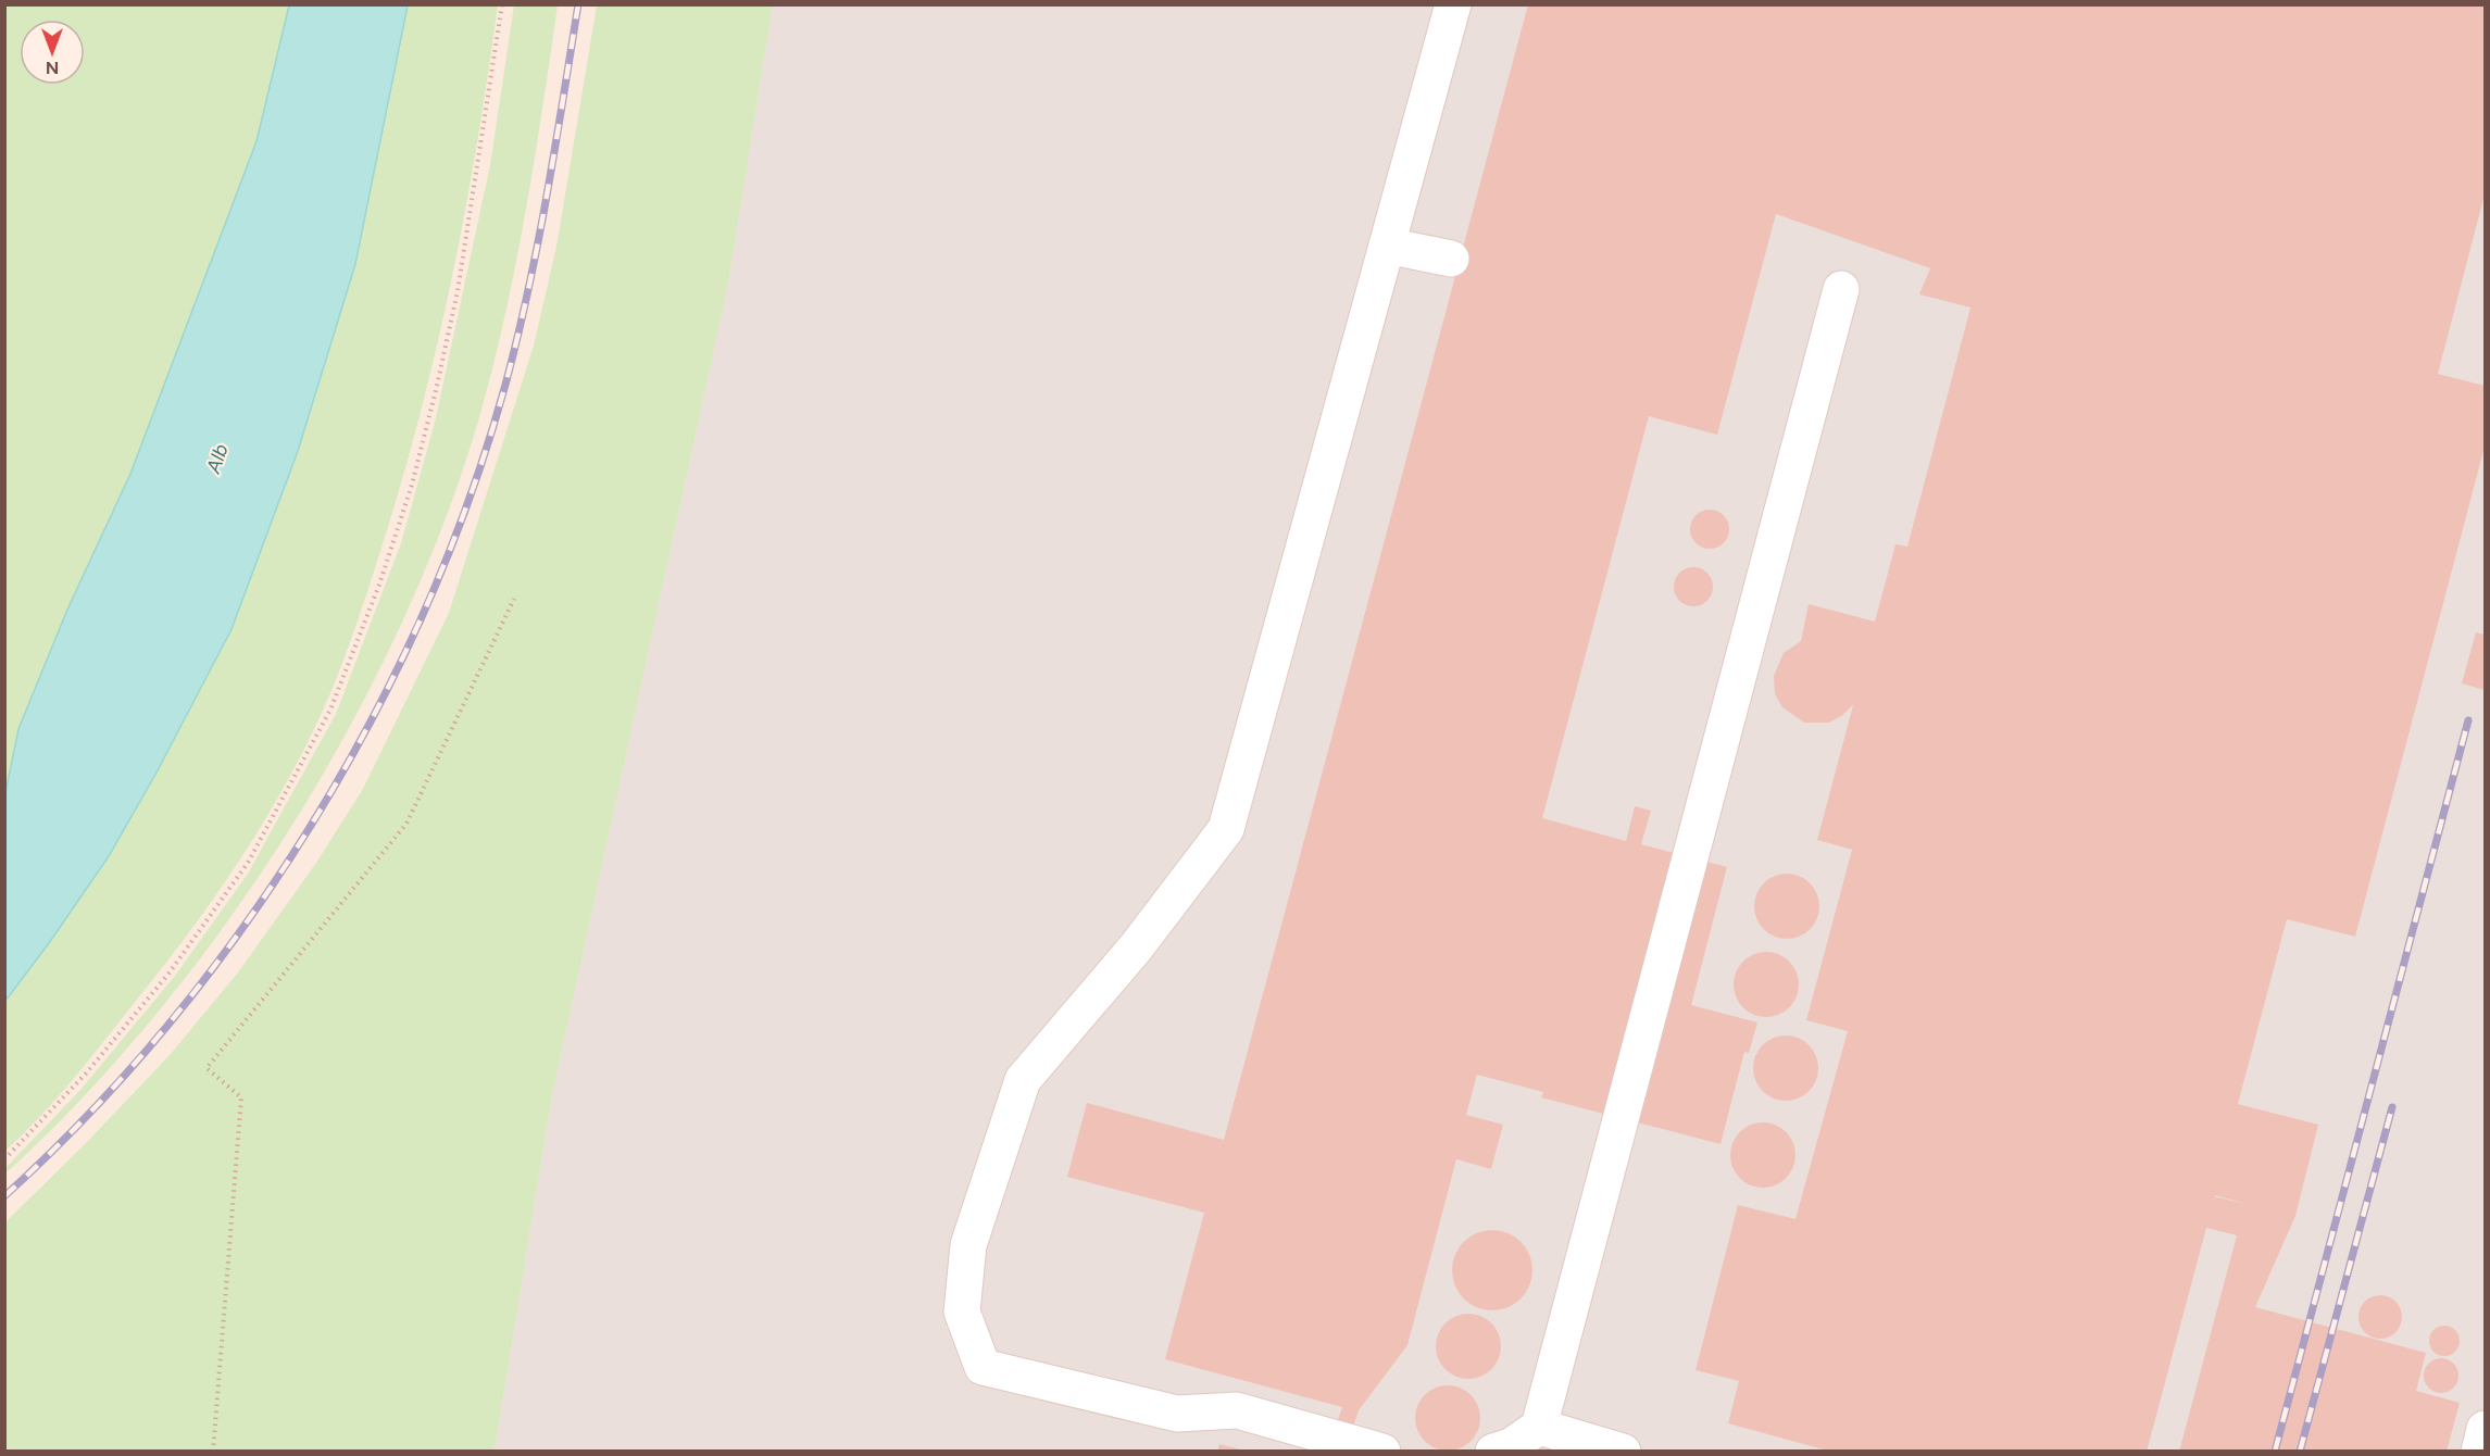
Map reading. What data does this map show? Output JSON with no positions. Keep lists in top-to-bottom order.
{
  "water": ["Alb"],
  "north": "bottom"
}
